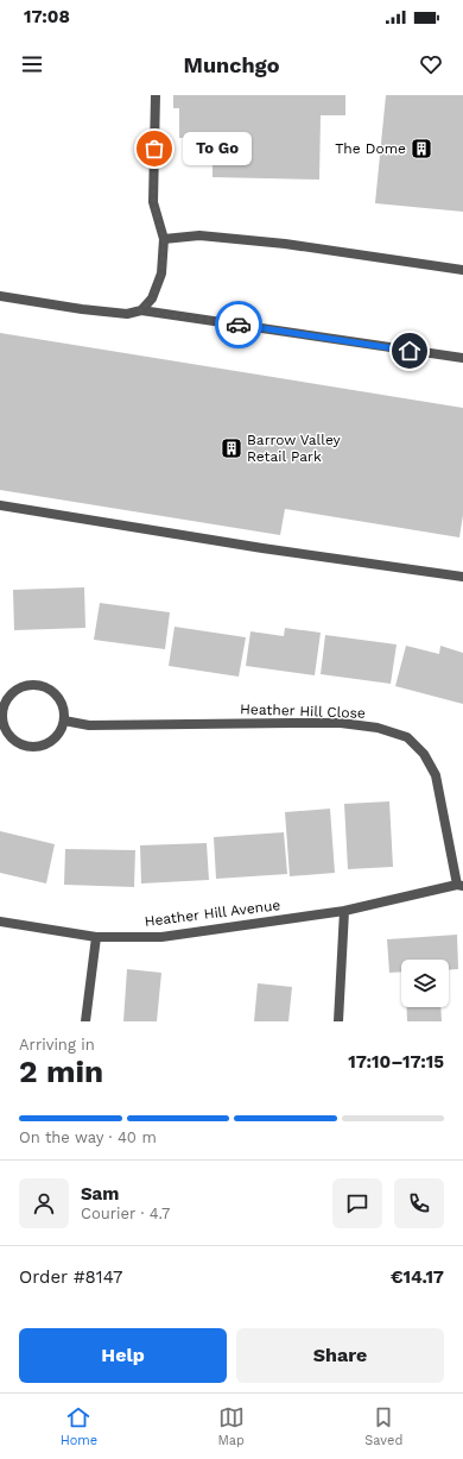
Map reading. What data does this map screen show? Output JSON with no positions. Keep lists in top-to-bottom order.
{
  "streets": {
    "street": ["Heather Hill Close", "Heather Hill Avenue"]
  },
  "crossings": [
    ["Heather Hill Close", "Heather Hill Avenue"]
  ],
  "places": {
    "other": ["To Go"],
    "building": ["The Dome", "Barrow Valley Retail Park"]
  },
  "page": {
    "status": "17:08",
    "header": "Munchgo",
    "bubble": "To Go",
    "heading": ["2 min", "Arriving in", "17:10–17:15"],
    "panel": [
      "Sam",
      "Courier · 4.7",
      "Order #8147",
      "€14.17"
    ],
    "bar": "On the way · 40 m",
    "buttons": ["Help", "Share"],
    "tabs": ["Home", "Map", "Saved"]
  }
}
